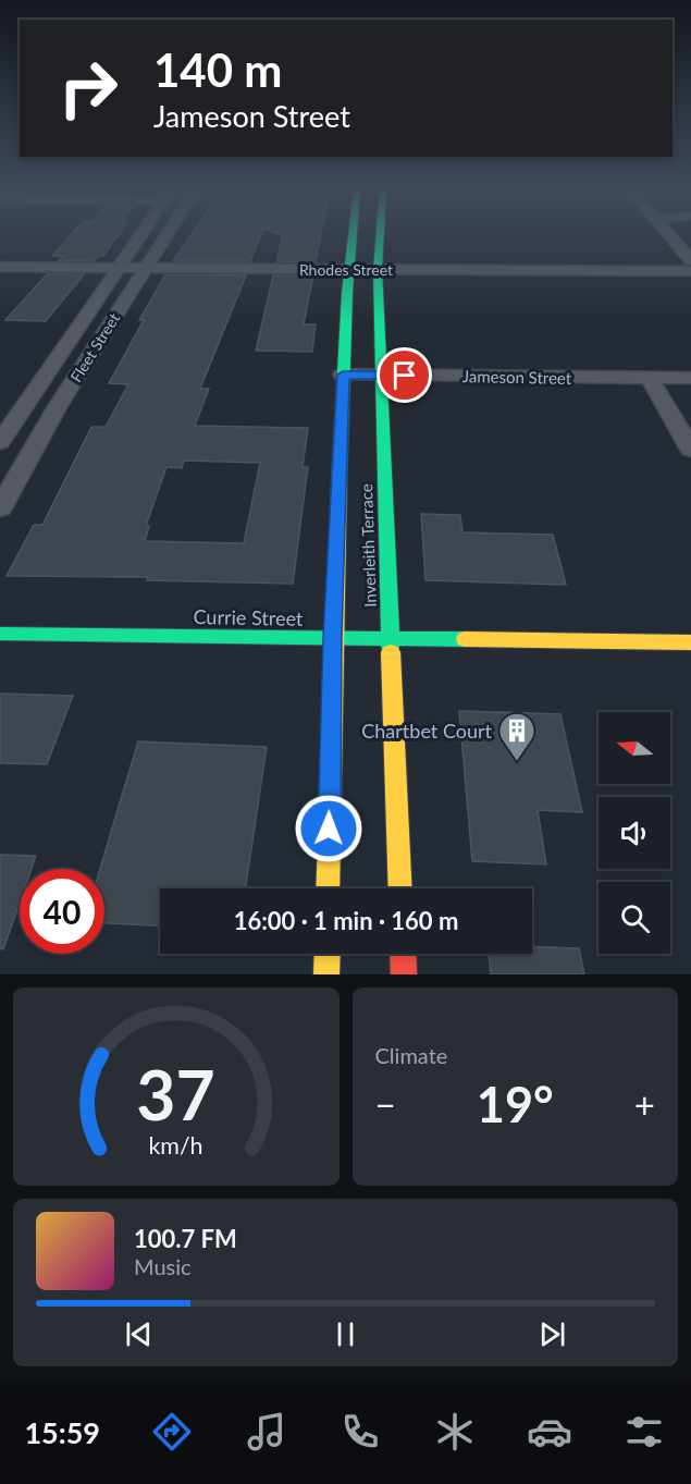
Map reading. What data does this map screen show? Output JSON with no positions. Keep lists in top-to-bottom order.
{
  "streets": {
    "street": [
      "Rhodes Street",
      "Fleet Street",
      "Jameson Street",
      "Inverleith Terrace",
      "Currie Street"
    ]
  },
  "crossings": [
    ["Rhodes Street", "Fleet Street"],
    ["Rhodes Street", "Inverleith Terrace"],
    ["Jameson Street", "Inverleith Terrace"],
    ["Inverleith Terrace", "Currie Street"]
  ],
  "places": {
    "building": ["Chartbet Court"]
  },
  "north": "left",
  "page": {
    "turn": ["140 m", "Jameson Street"],
    "limit": "40",
    "trip": "16:00 · 1 min · 160 m",
    "tile": "Climate",
    "heat": ["−", "19°", "+"],
    "song": ["100.7 FM", "Music"],
    "tabs": "15:59",
    "gauge": ["37", "km/h"]
  }
}
